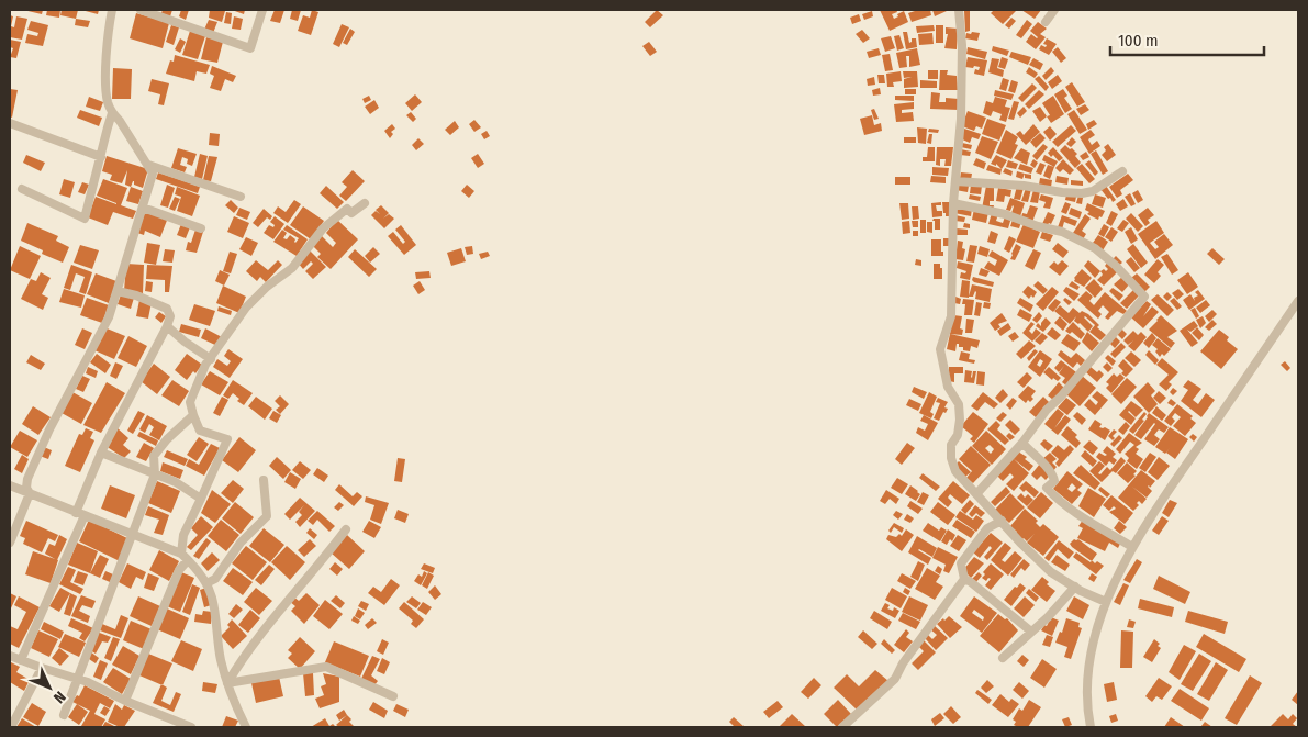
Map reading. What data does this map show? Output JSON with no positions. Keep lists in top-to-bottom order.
{
  "scale_bar": "100 m",
  "north": "bottom right"
}
